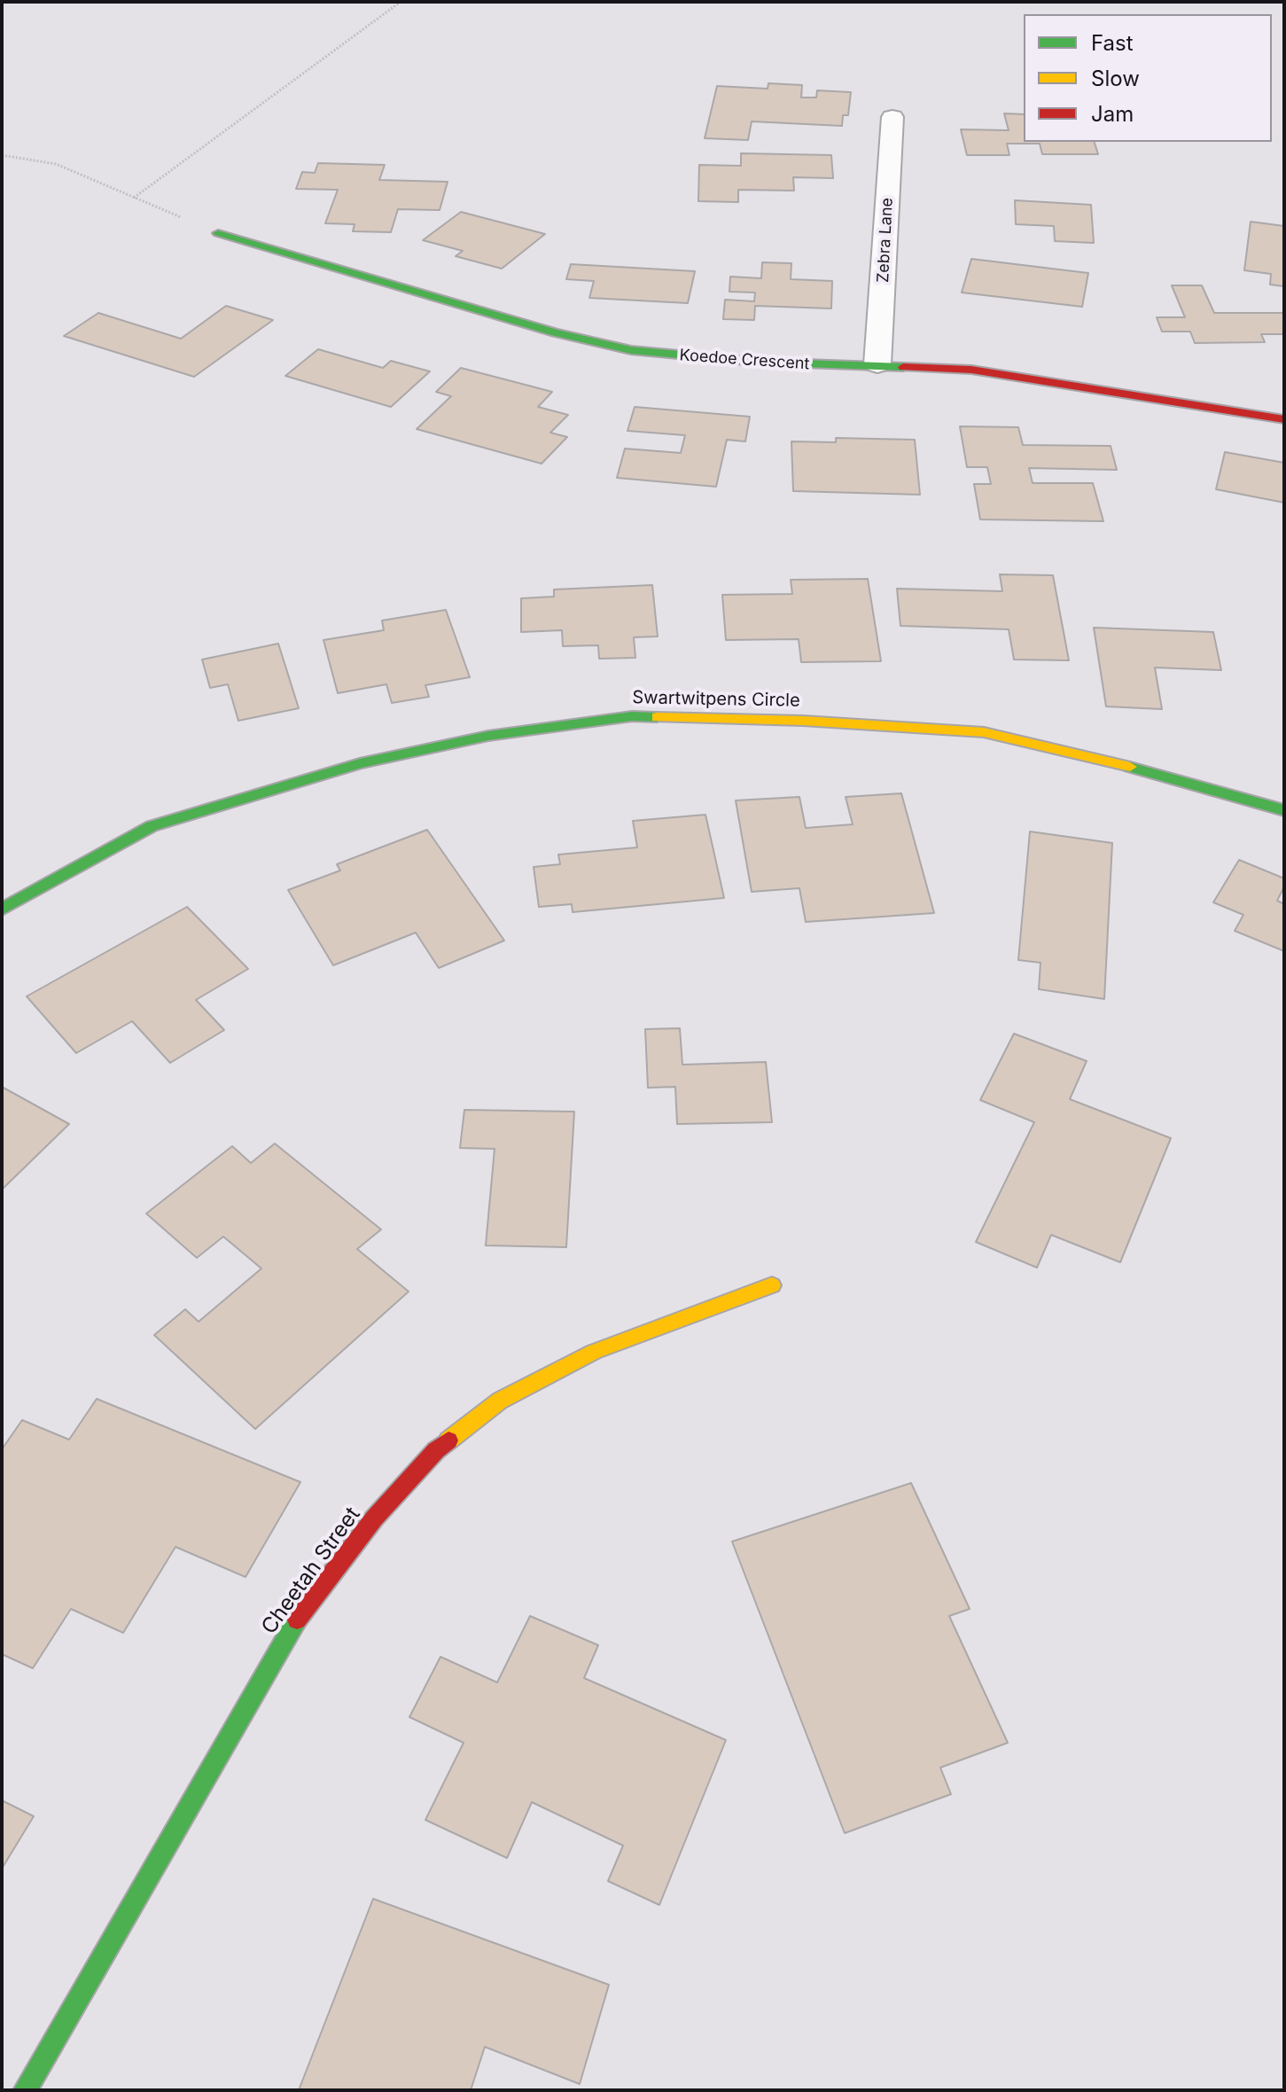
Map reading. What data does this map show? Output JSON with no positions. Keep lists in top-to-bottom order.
{
  "streets": {
    "street": [
      "Zebra Lane",
      "Koedoe Crescent",
      "Swartwitpens Circle",
      "Cheetah Street"
    ]
  },
  "crossings": [
    ["Zebra Lane", "Koedoe Crescent"]
  ],
  "legend": ["Fast", "Slow", "Jam"]
}
